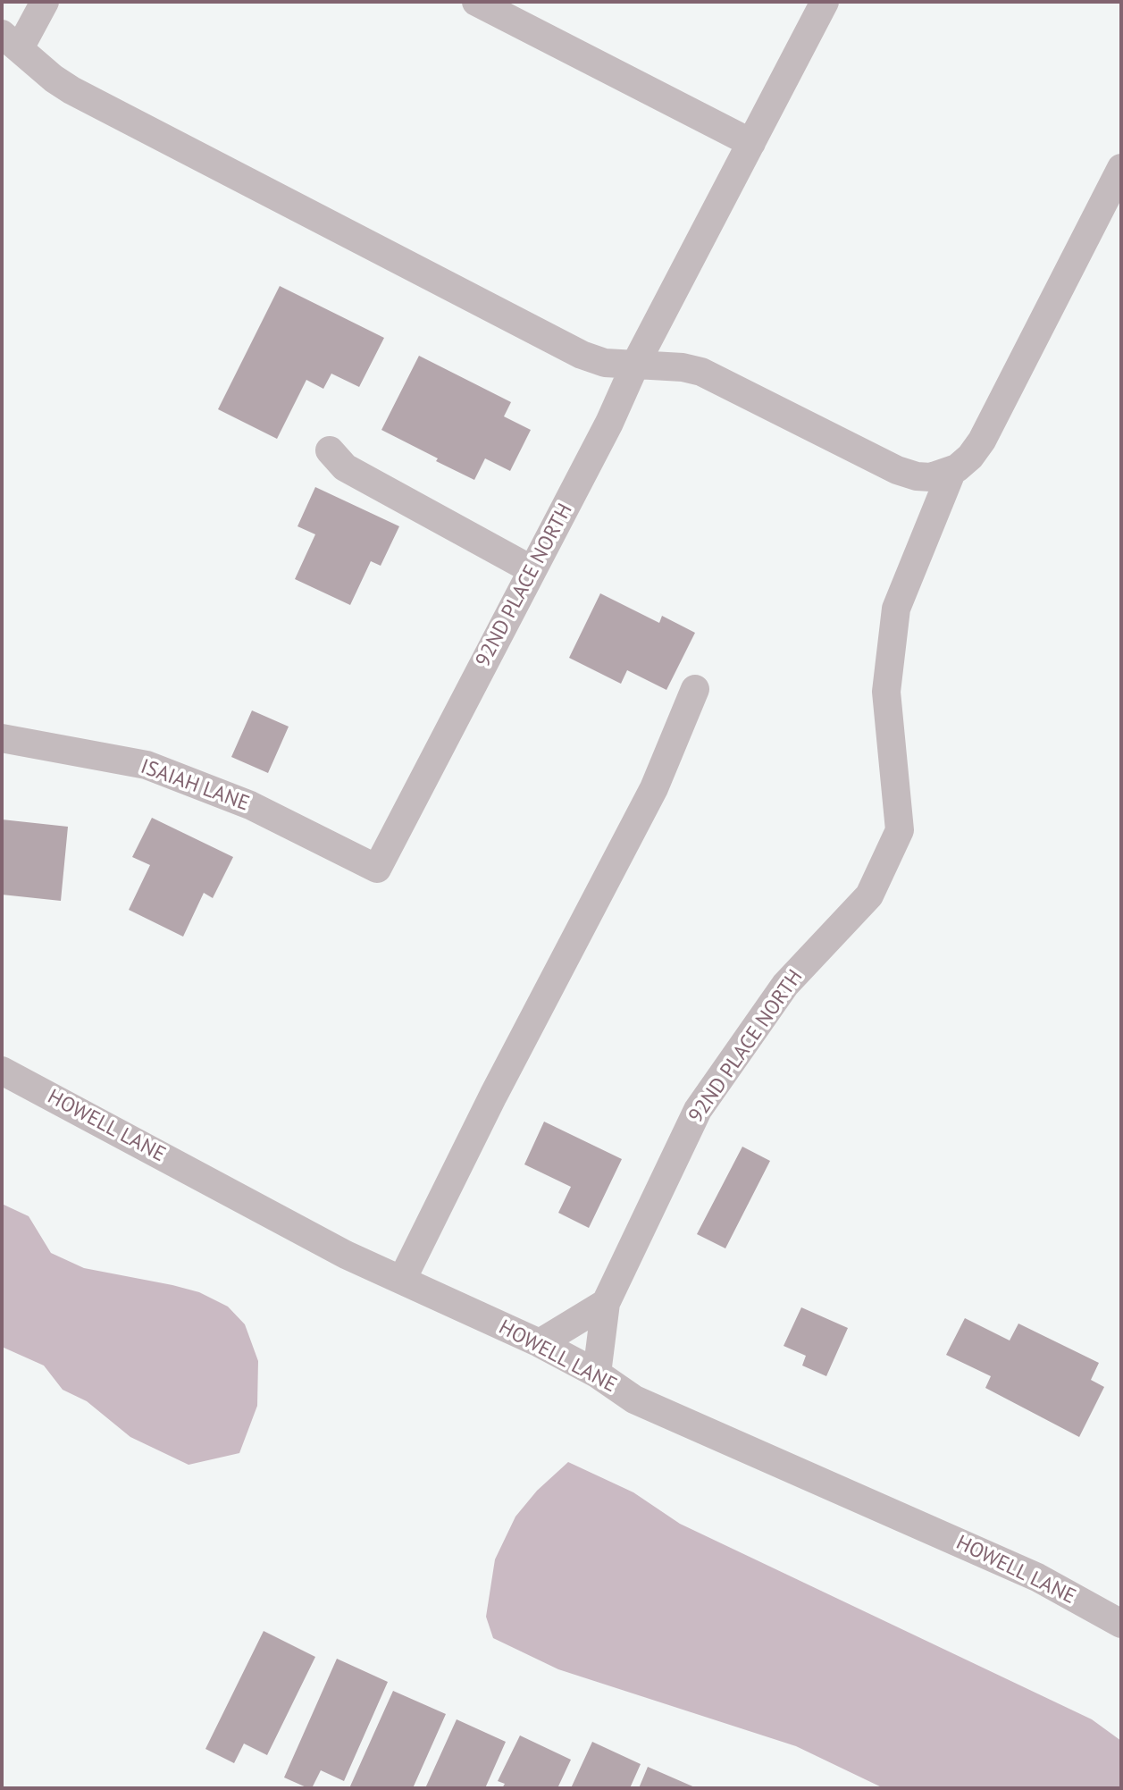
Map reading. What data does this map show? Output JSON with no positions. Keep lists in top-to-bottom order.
{
  "streets": {
    "street": ["92ND PLACE NORTH", "ISAIAH LANE", "HOWELL LANE"]
  },
  "crossings": [
    ["92ND PLACE NORTH", "ISAIAH LANE"],
    ["92ND PLACE NORTH", "HOWELL LANE"]
  ]
}
